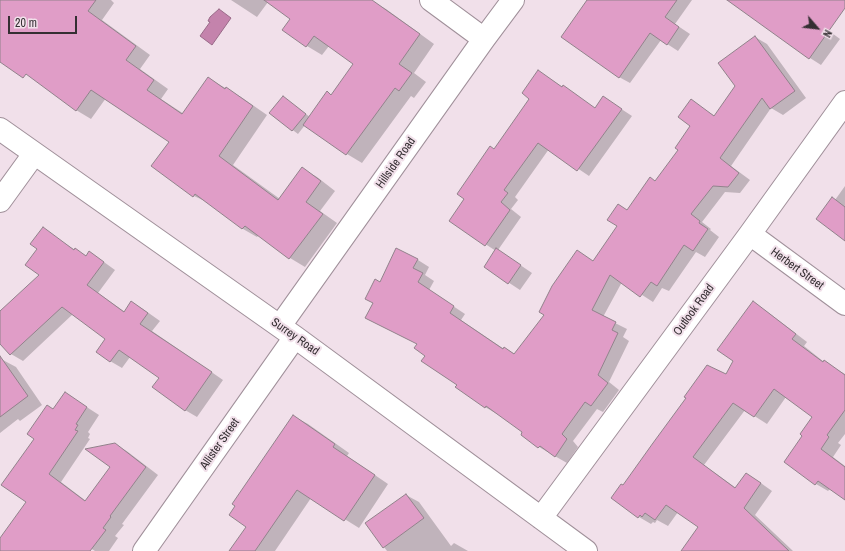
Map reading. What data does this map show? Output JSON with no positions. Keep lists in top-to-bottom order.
{
  "streets": {
    "street": [
      "Hillside Road",
      "Herbert Street",
      "Outlook Road",
      "Surrey Road",
      "Allister Street"
    ]
  },
  "crossings": [
    ["Hillside Road", "Surrey Road"],
    ["Hillside Road", "Allister Street"],
    ["Herbert Street", "Outlook Road"],
    ["Outlook Road", "Surrey Road"],
    ["Surrey Road", "Allister Street"]
  ],
  "scale_bar": "20 m",
  "north": "bottom right"
}
